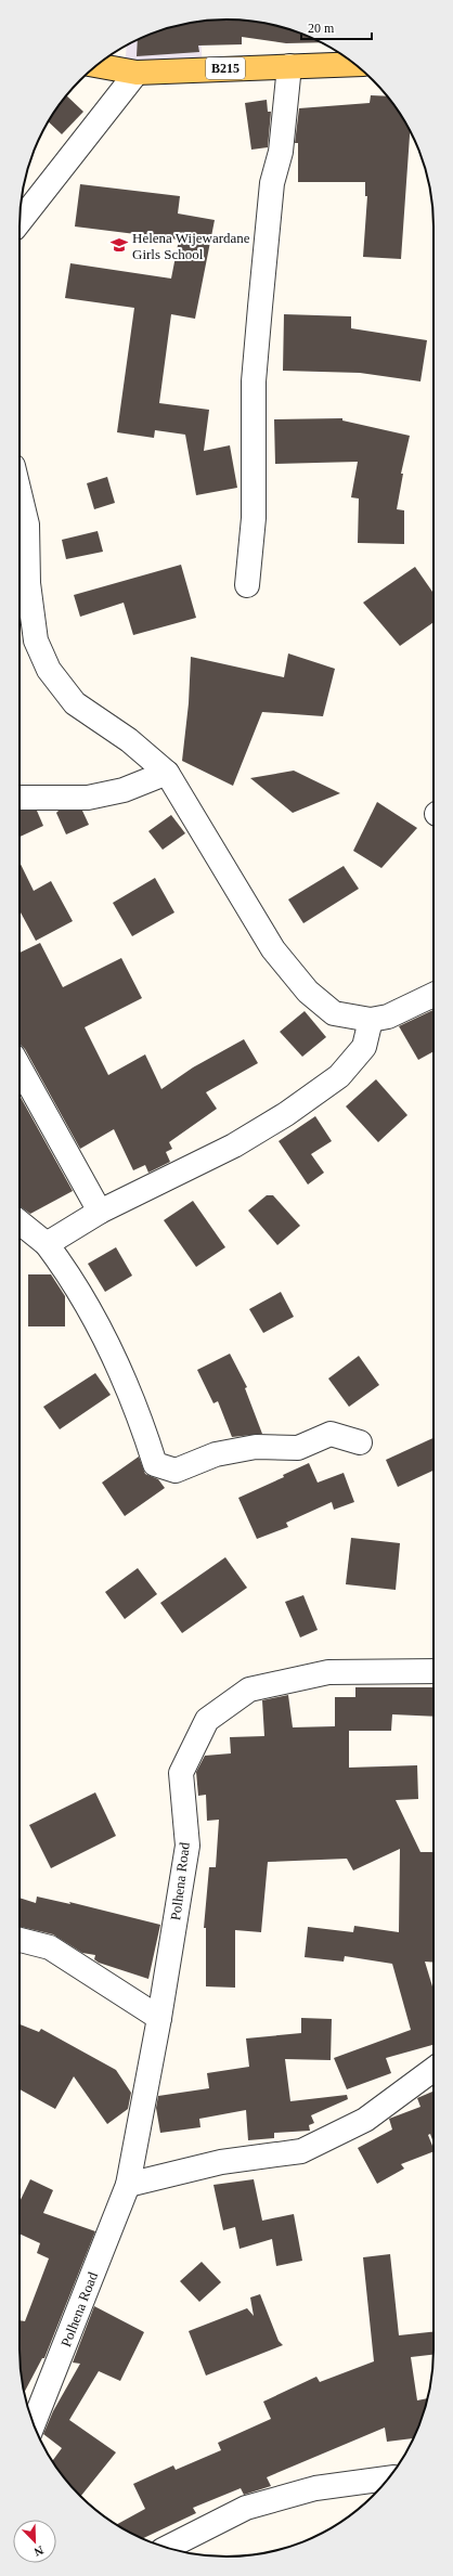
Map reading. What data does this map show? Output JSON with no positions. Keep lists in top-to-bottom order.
{
  "streets": {
    "main road": ["B215"],
    "street": ["Polhena Road"]
  },
  "places": {
    "school or university": ["Helena Wijewardane Girls School"]
  },
  "scale_bar": "20 m",
  "north": "bottom right"
}
